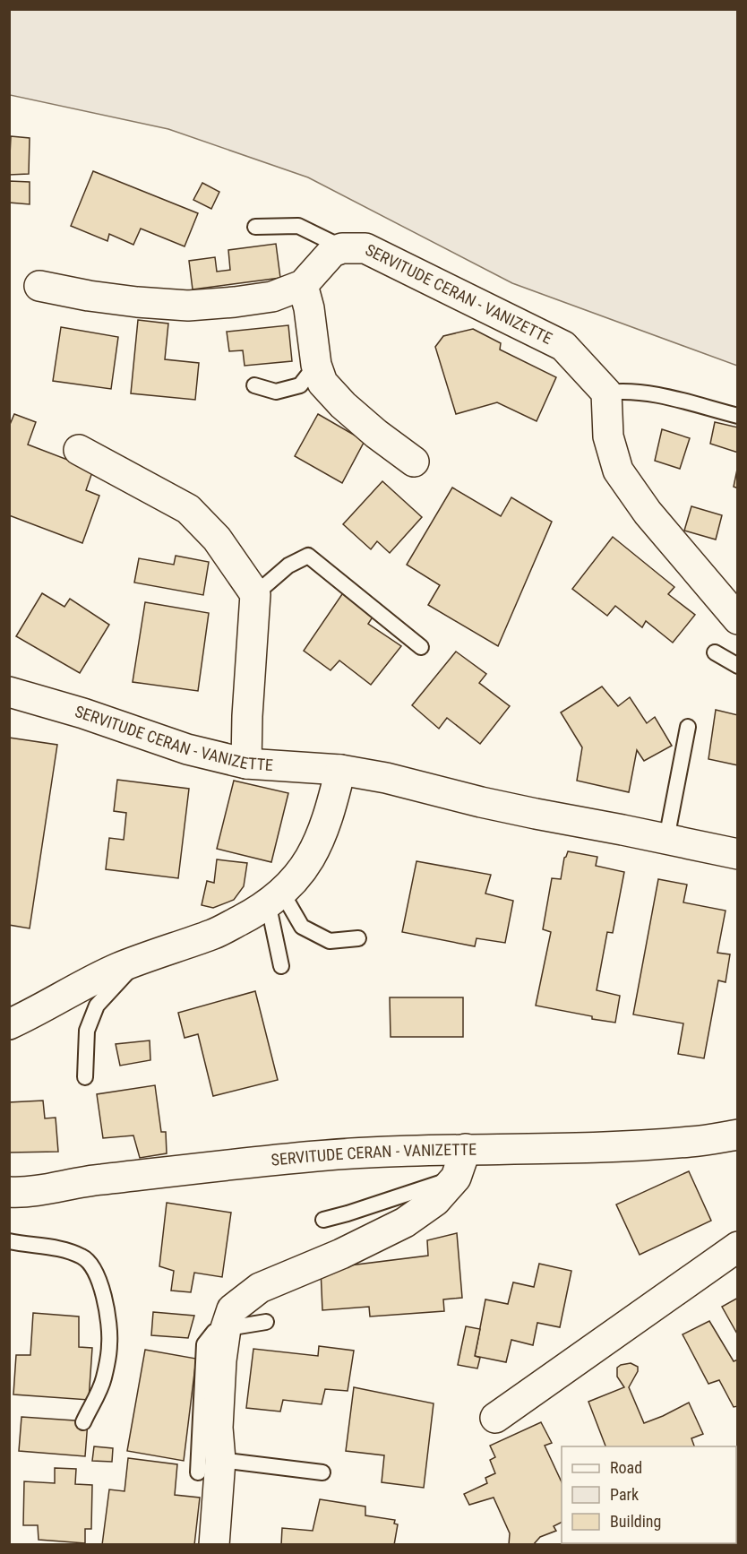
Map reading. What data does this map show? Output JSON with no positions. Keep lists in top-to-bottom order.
{
  "streets": {
    "street": ["SERVITUDE CERAN - VANIZETTE"]
  },
  "legend": ["Road", "Park", "Building"]
}
